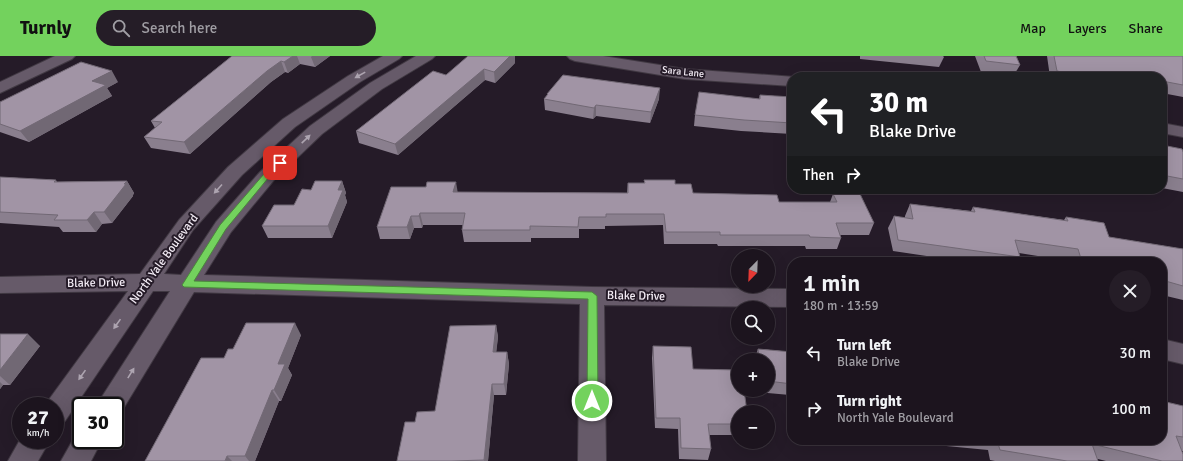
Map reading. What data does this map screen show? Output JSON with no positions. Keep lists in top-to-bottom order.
{
  "streets": {
    "street": ["Sara Lane", "North Yale Boulevard", "Blake Drive"]
  },
  "crossings": [
    ["North Yale Boulevard", "Blake Drive"]
  ],
  "north": "bottom left",
  "page": {
    "header": "Turnly",
    "search": "Search here",
    "nav": ["Map", "Layers", "Share"],
    "turn": ["30 m", "Blake Drive"],
    "then": "Then",
    "map_buttons": ["+", "−"],
    "heading": ["1 min", "180 m · 13:59"],
    "list": [
      {
        "name": "Turn left",
        "note": "Blake Drive",
        "value": "30 m"
      },
      {
        "name": "Turn right",
        "note": "North Yale Boulevard",
        "value": "100 m"
      }
    ],
    "speed": "27 km/h",
    "limit": "30"
  }
}
